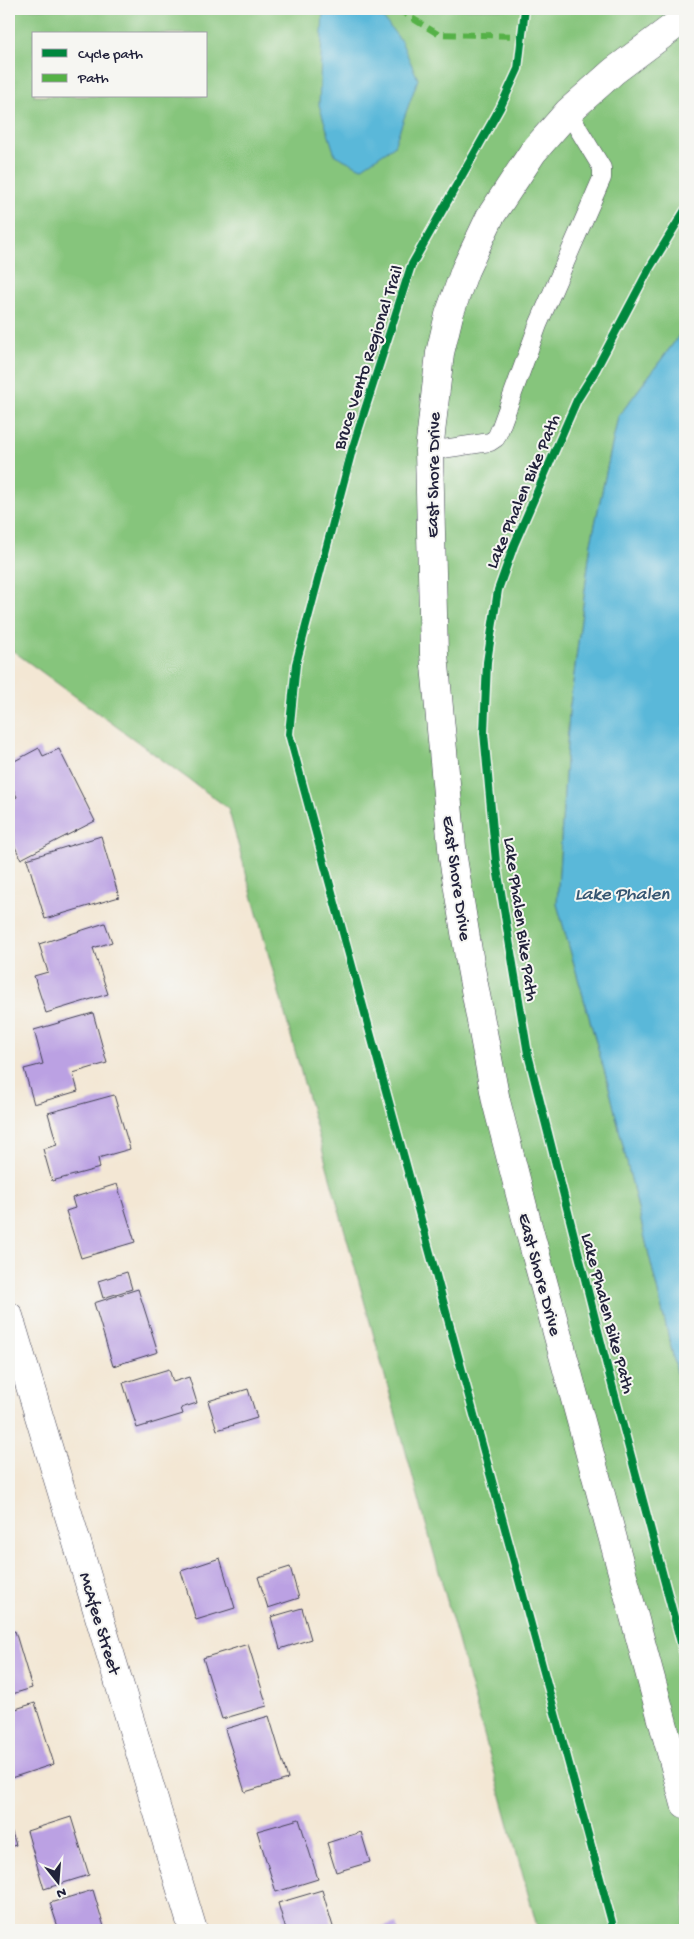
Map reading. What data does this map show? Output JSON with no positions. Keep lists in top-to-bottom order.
{
  "streets": {
    "street": ["East Shore Drive", "McAfee Street"],
    "cycle path": ["Bruce Vento Regional Trail", "Lake Phalen Bike Path"]
  },
  "water": ["Lake Phalen"],
  "legend": ["Cycle path", "Path"],
  "north": "bottom"
}
